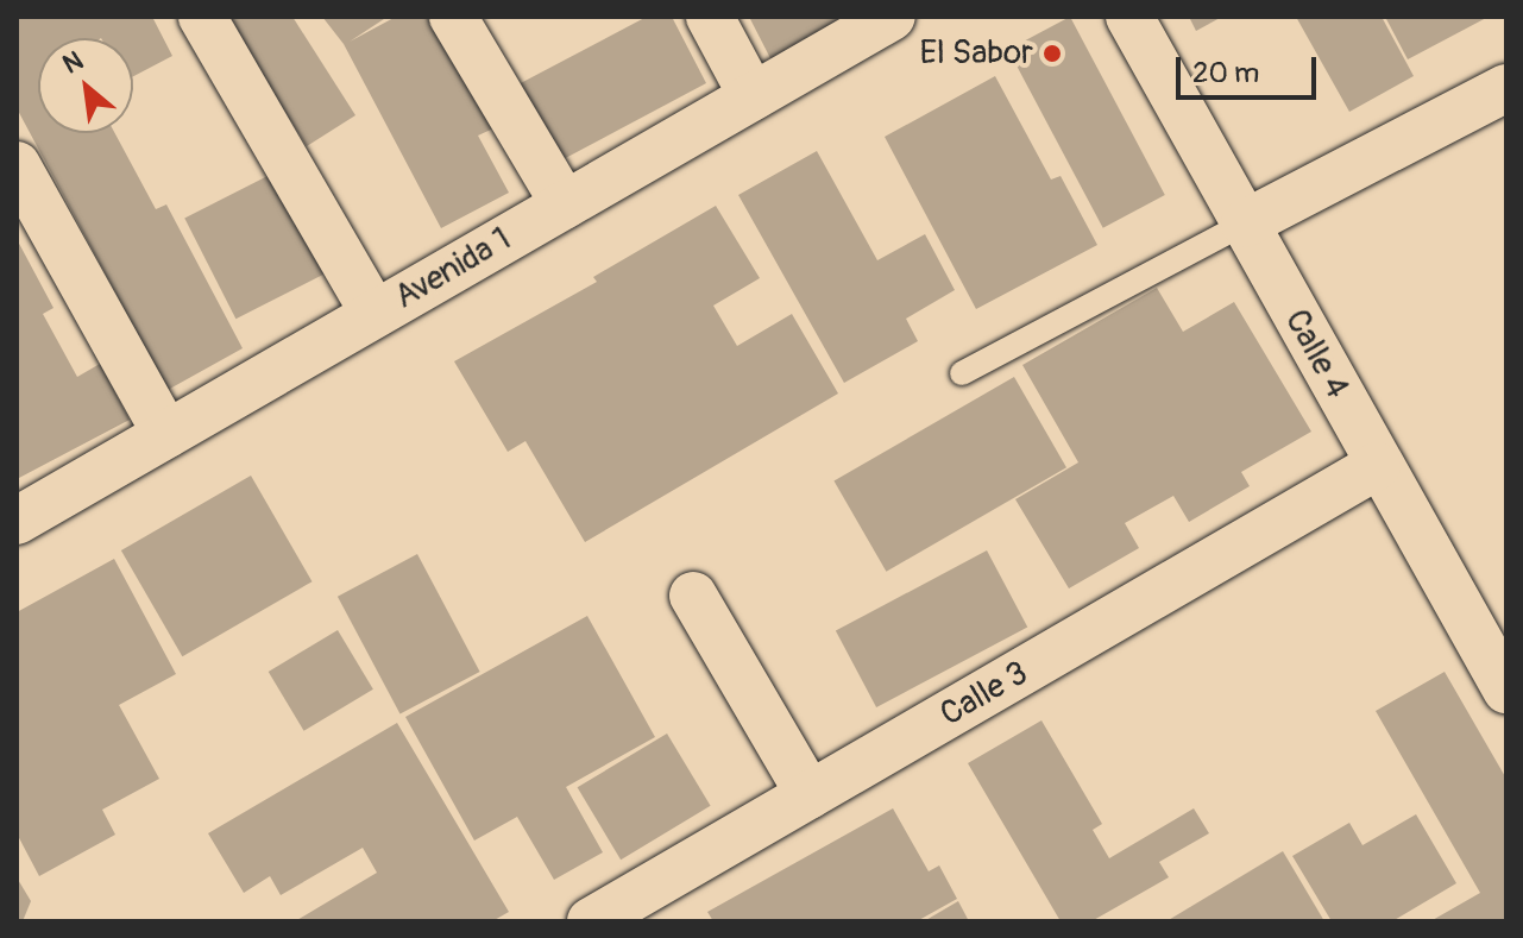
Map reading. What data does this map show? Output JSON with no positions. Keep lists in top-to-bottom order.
{
  "streets": {
    "street": ["Avenida 1", "Calle 4", "Calle 3"]
  },
  "crossings": [
    ["Calle 4", "Calle 3"]
  ],
  "places": ["El Sabor"],
  "scale_bar": "20 m",
  "north": "top left"
}
